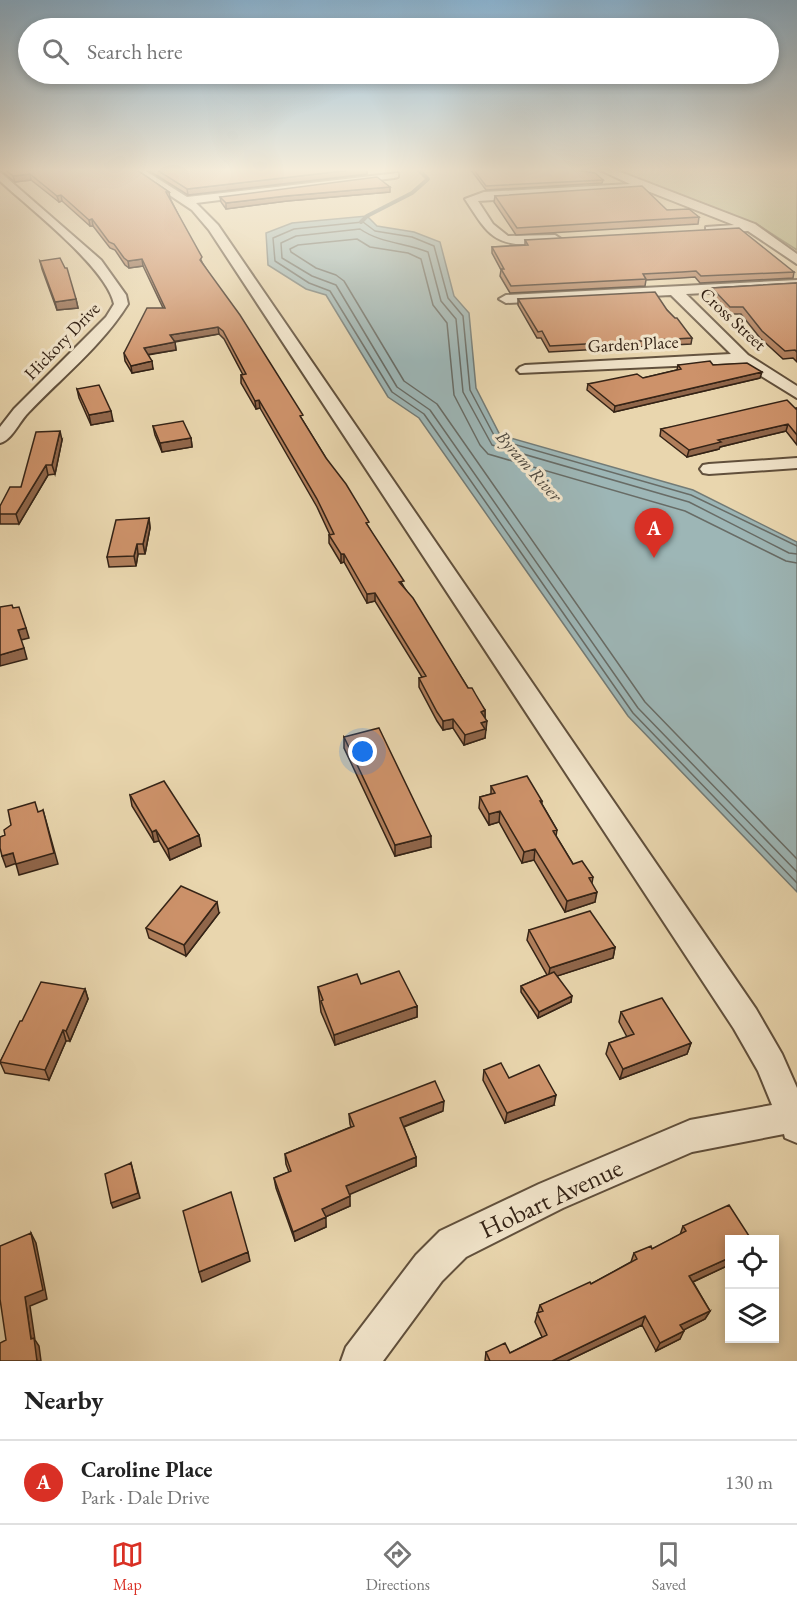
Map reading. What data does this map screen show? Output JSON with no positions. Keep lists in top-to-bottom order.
{
  "streets": {
    "street": [
      "Cross Street",
      "Hickory Drive",
      "Garden Place",
      "Hobart Avenue"
    ]
  },
  "crossings": [
    ["Cross Street", "Garden Place"]
  ],
  "water": ["Byram River"],
  "page": {
    "search": "Search here",
    "pins": "A",
    "heading": "Nearby",
    "list": [
      {
        "mark": "A",
        "name": "Caroline Place",
        "note": "Park · Dale Drive",
        "value": "130 m"
      }
    ],
    "nav": ["Map", "Directions", "Saved"]
  }
}
